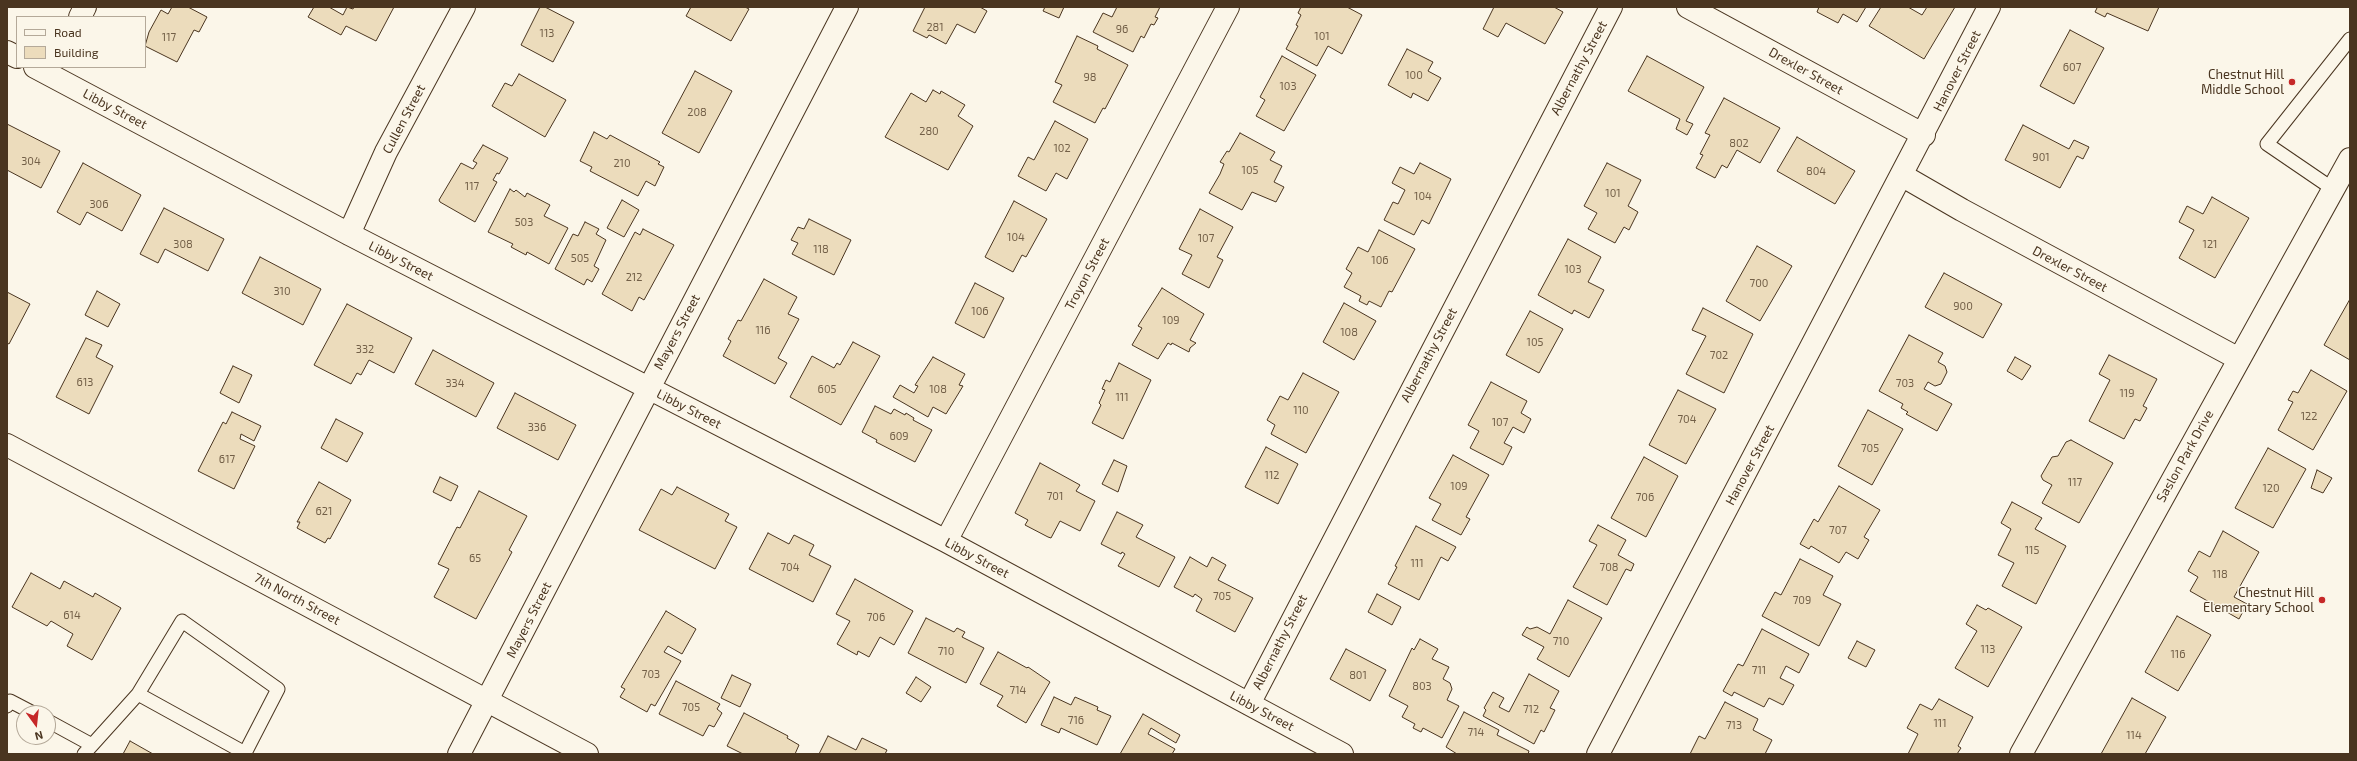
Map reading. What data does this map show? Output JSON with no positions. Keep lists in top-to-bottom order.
{
  "streets": {
    "street": [
      "Albernathy Street",
      "Drexler Street",
      "Hanover Street",
      "Libby Street",
      "Cullen Street",
      "Troyon Street",
      "Mayers Street",
      "Saslon Park Drive",
      "7th North Street"
    ]
  },
  "crossings": [
    ["Albernathy Street", "Libby Street"],
    ["Drexler Street", "Hanover Street"],
    ["Drexler Street", "Saslon Park Drive"],
    ["Libby Street", "Cullen Street"],
    ["Libby Street", "Troyon Street"],
    ["Libby Street", "Mayers Street"],
    ["Mayers Street", "7th North Street"]
  ],
  "places": ["Chestnut Hill Middle School", "Chestnut Hill Elementary School"],
  "house_numbers": [
    "281",
    "96",
    "113",
    "101",
    "117",
    "607",
    "100",
    "98",
    "103",
    "208",
    "280",
    "802",
    "102",
    "901",
    "304",
    "210",
    "105",
    "804",
    "117",
    "101",
    "104",
    "306",
    "503",
    "104",
    "107",
    "308",
    "121",
    "118",
    "505",
    "106",
    "103",
    "212",
    "700",
    "310",
    "900",
    "106",
    "109",
    "116",
    "108",
    "105",
    "332",
    "702",
    "613",
    "334",
    "703",
    "605",
    "108",
    "119",
    "111",
    "110",
    "122",
    "704",
    "107",
    "336",
    "609",
    "705",
    "617",
    "112",
    "117",
    "109",
    "120",
    "701",
    "706",
    "621",
    "707",
    "115",
    "65",
    "111",
    "704",
    "708",
    "118",
    "705",
    "709",
    "614",
    "706",
    "710",
    "113",
    "710",
    "116",
    "711",
    "703",
    "801",
    "803",
    "714",
    "705",
    "712",
    "716",
    "111",
    "713",
    "714",
    "114"
  ],
  "legend": ["Road", "Building"],
  "north": "bottom"
}
